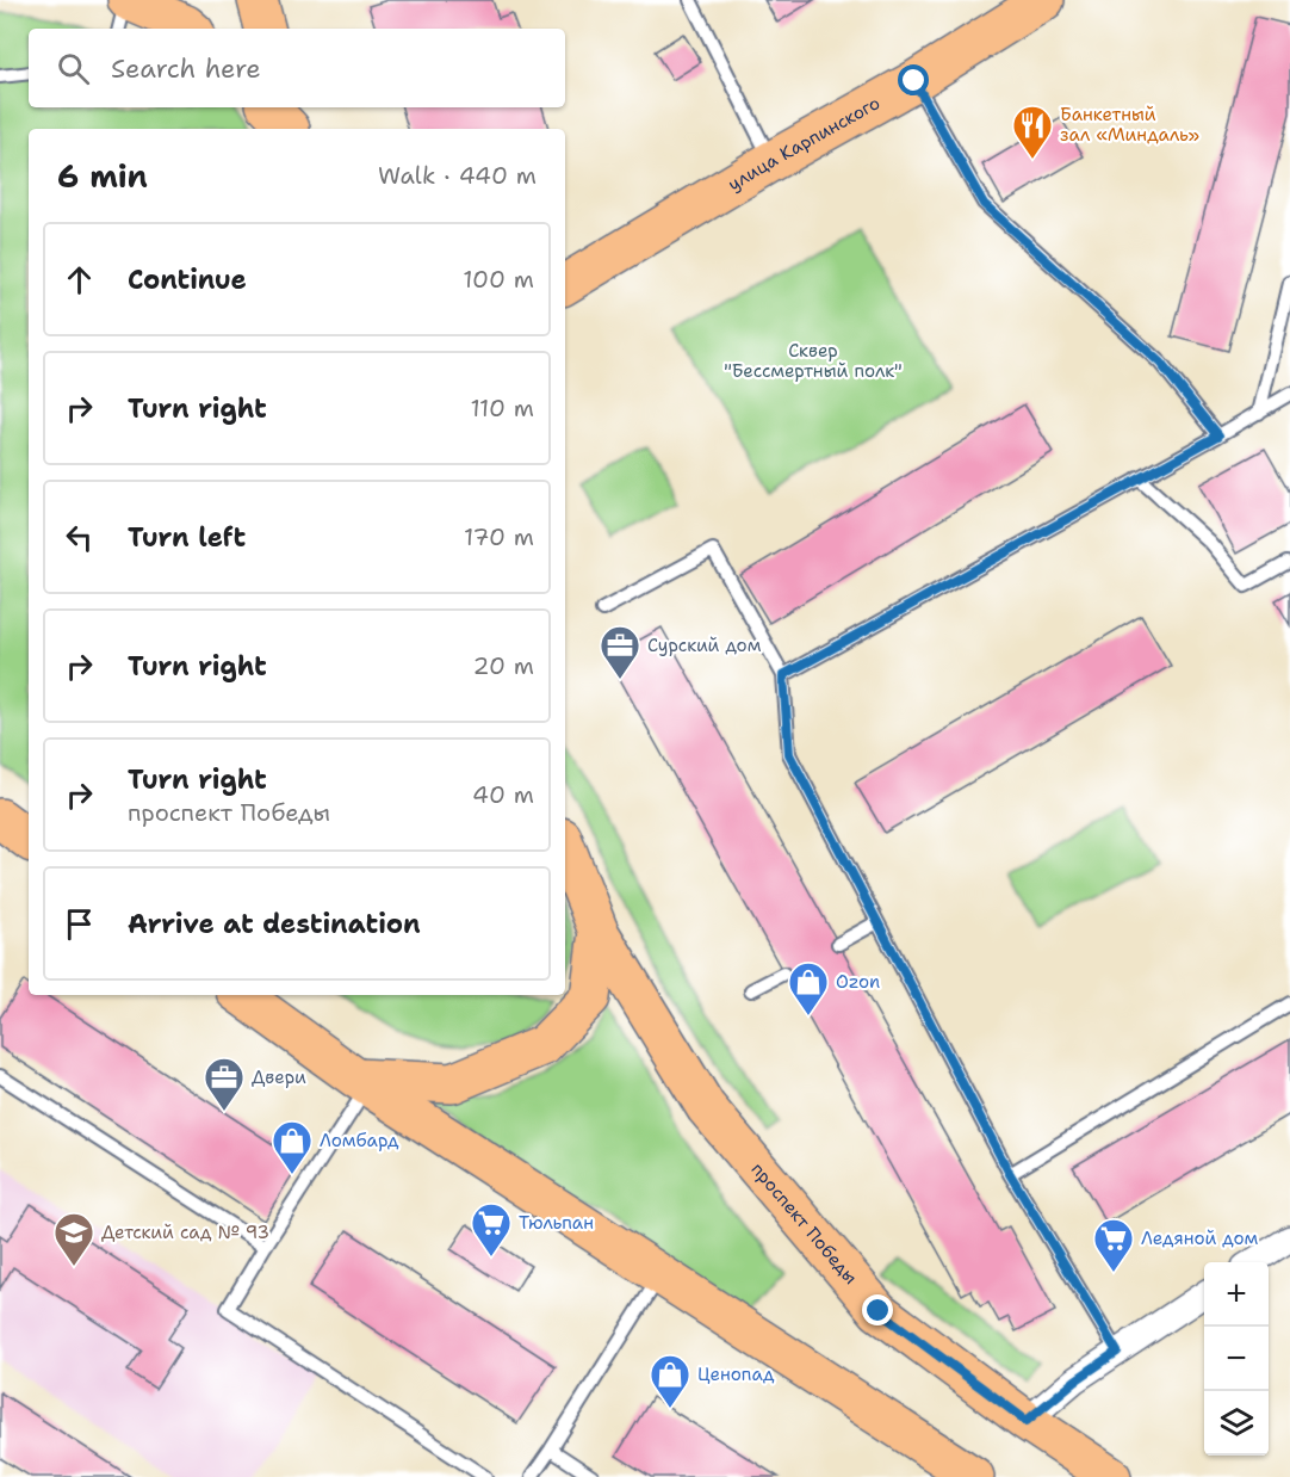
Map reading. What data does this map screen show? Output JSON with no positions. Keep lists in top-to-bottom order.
{
  "streets": {
    "main road": ["улица Карпинского", "проспект Победы"]
  },
  "parks": ["Сквер \"Бессмертный полк\""],
  "places": {
    "restaurant": ["Банкетный зал «Миндаль»"],
    "office": ["Сурский дом", "Двери"],
    "shop": ["Ozon", "Ломбард", "Ценопад"],
    "supermarket": ["Тюльпан", "Ледяной дом"],
    "school or university": ["Детский сад № 93"]
  },
  "page": {
    "search": "Search here",
    "heading": ["6 min", "Walk · 440 m"],
    "list": [
      ["Continue", "100 m"],
      ["Turn right", "110 m"],
      ["Turn left", "170 m"],
      ["Turn right", "20 m"],
      ["Turn right", "проспект Победы", "40 m"],
      "Arrive at destination"
    ],
    "map_buttons": ["+", "−"]
  }
}
